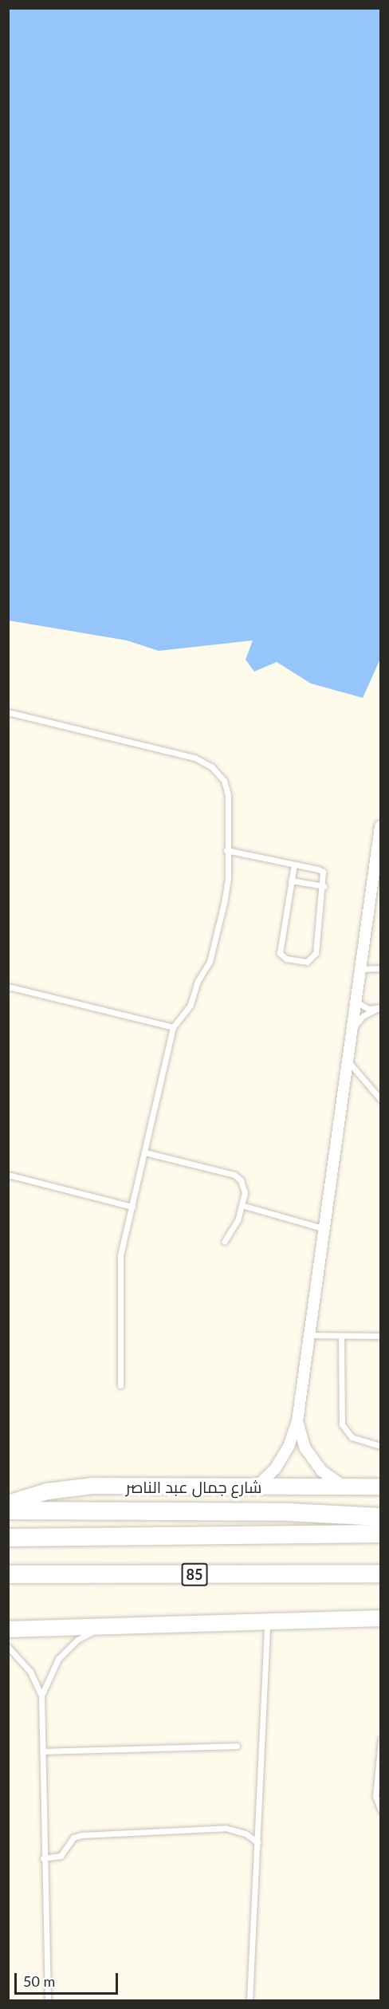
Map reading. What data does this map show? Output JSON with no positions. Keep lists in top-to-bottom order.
{
  "streets": {
    "highway": ["85"],
    "main road": ["شارع جمال عبد الناصر"]
  },
  "scale_bar": "50 m"
}
